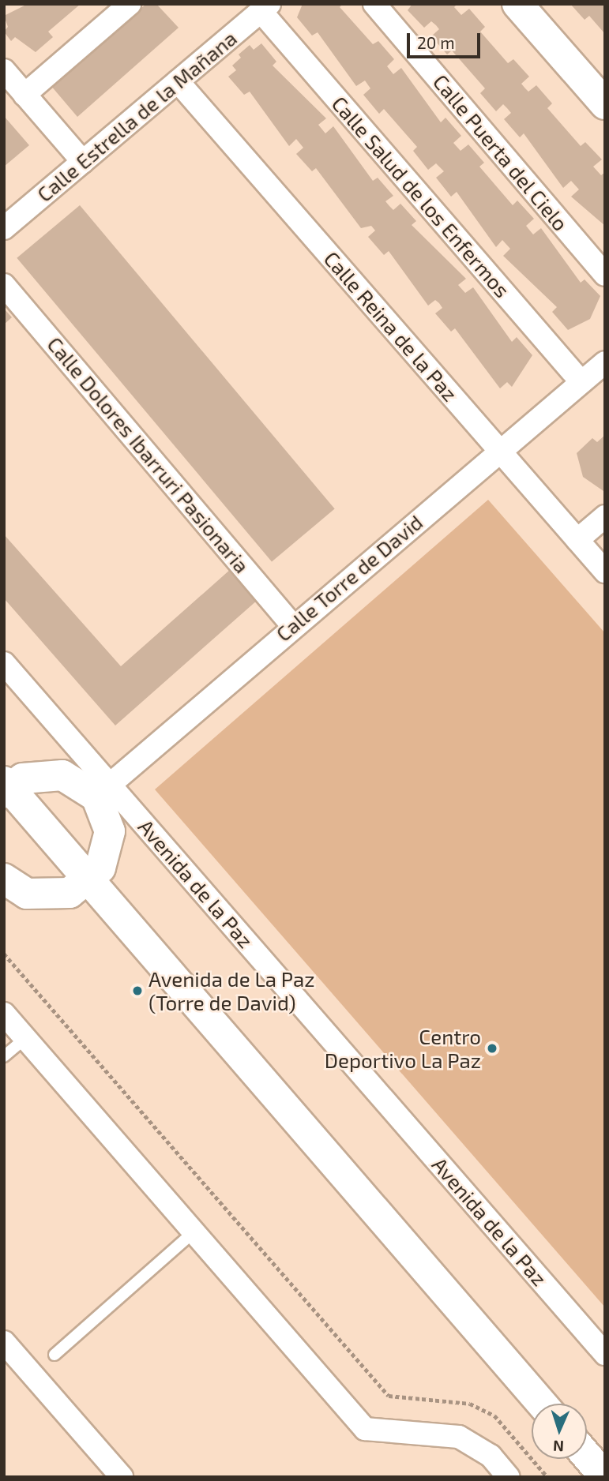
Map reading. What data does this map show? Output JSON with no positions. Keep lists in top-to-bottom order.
{
  "streets": {
    "street": [
      "Calle Estrella de la Mañana",
      "Calle Puerta del Cielo",
      "Calle Salud de los Enfermos",
      "Calle Reina de la Paz",
      "Calle Dolores Ibarruri Pasionaria",
      "Calle Torre de David",
      "Avenida de la Paz"
    ]
  },
  "crossings": [
    ["Calle Estrella de la Mañana", "Calle Salud de los Enfermos"],
    ["Calle Estrella de la Mañana", "Calle Reina de la Paz"],
    ["Calle Salud de los Enfermos", "Calle Torre de David"],
    ["Calle Reina de la Paz", "Calle Torre de David"],
    ["Calle Dolores Ibarruri Pasionaria", "Calle Torre de David"],
    ["Calle Torre de David", "Avenida de la Paz"]
  ],
  "places": ["Avenida de La Paz (Torre de David)", "Centro Deportivo La Paz"],
  "scale_bar": "20 m",
  "north": "bottom"
}
